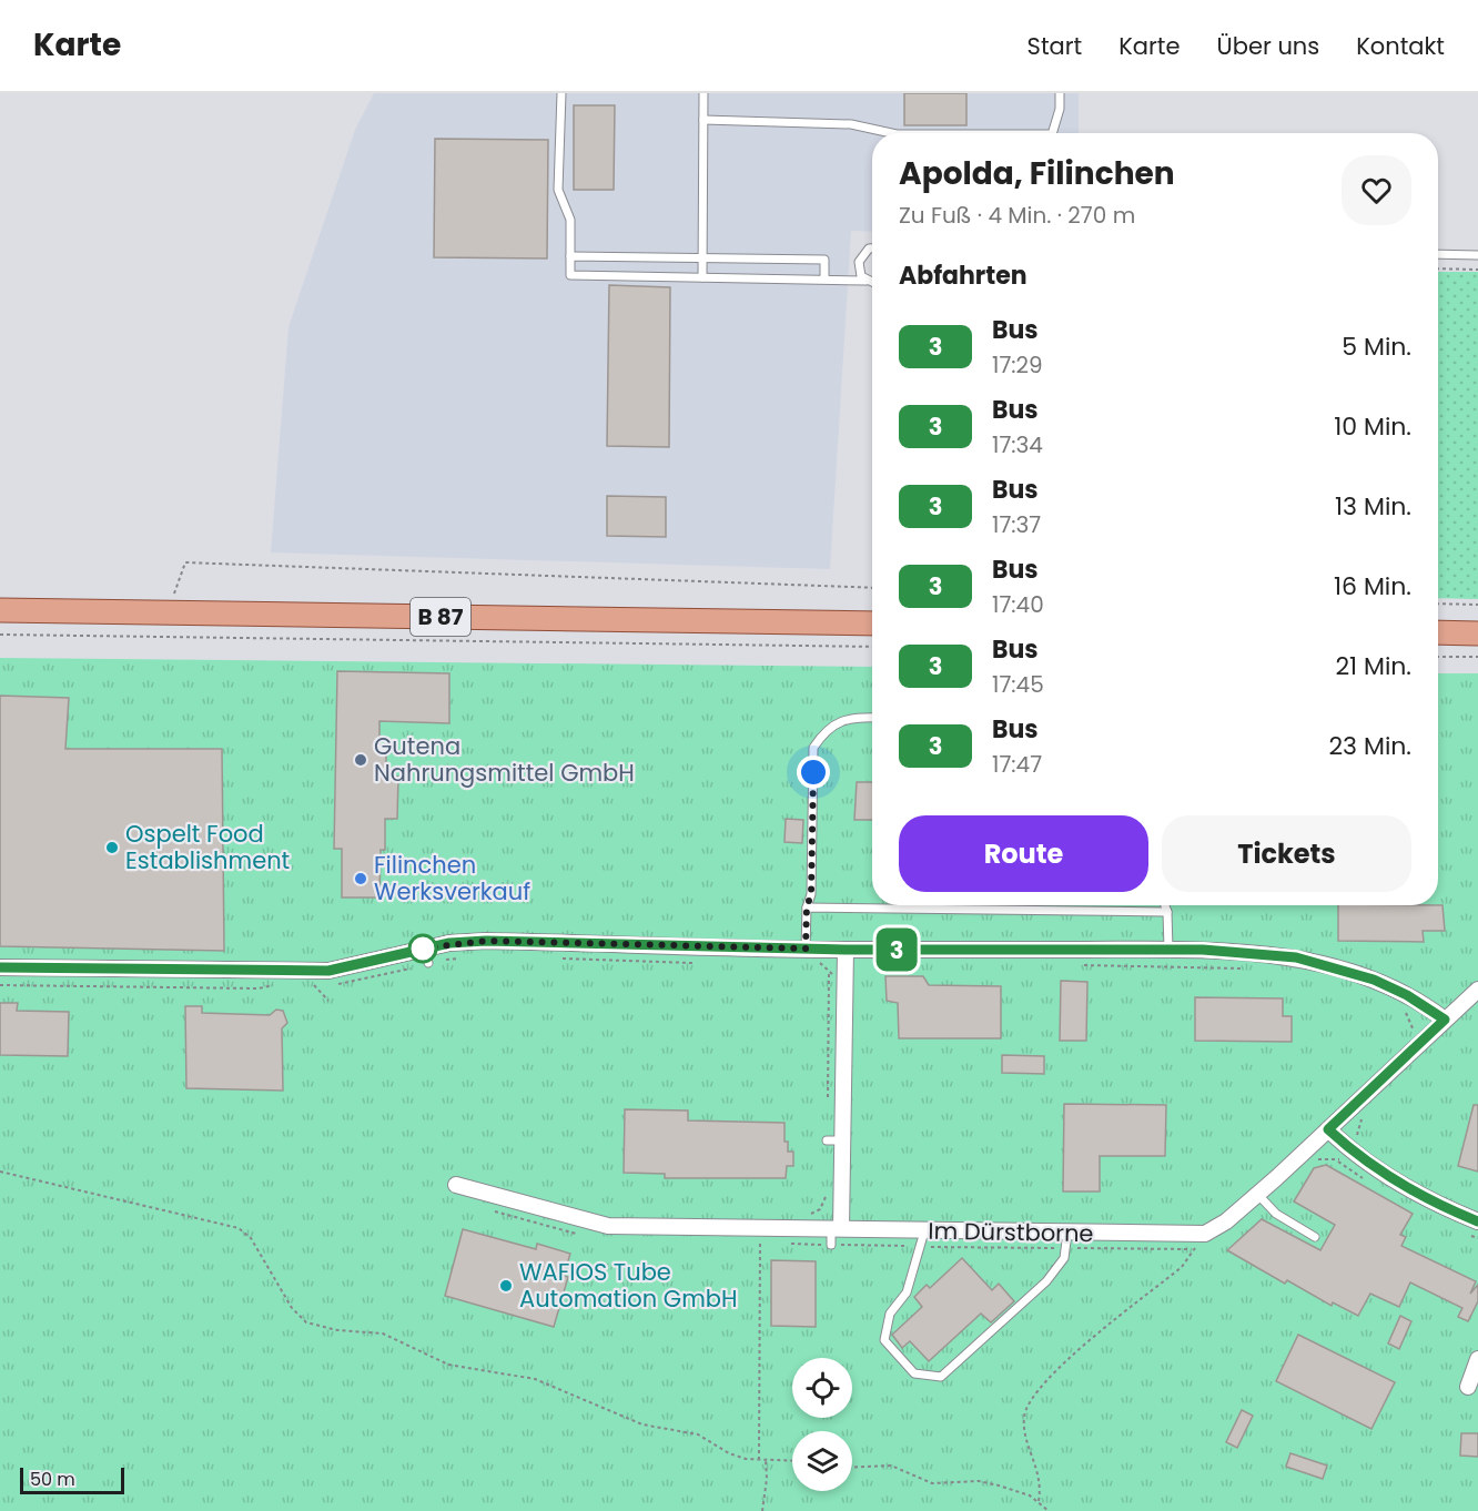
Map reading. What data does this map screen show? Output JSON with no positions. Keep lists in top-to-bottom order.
{
  "streets": {
    "main road": ["B 87"],
    "street": ["Im Dürstborne"]
  },
  "places": [
    "Gutena Nahrungsmittel GmbH",
    "Ospelt Food Establishment",
    "Filinchen Werksverkauf",
    "WAFIOS Tube Automation GmbH"
  ],
  "lines": ["bus line 3"],
  "scale_bar": "50 m",
  "page": {
    "header": "Karte",
    "nav": [
      "Start",
      "Karte",
      "Über uns",
      "Kontakt"
    ],
    "on_map": "3",
    "heading": [
      ["Apolda, Filinchen", "Zu Fuß · 4 Min. · 270 m"],
      "Abfahrten"
    ],
    "list": [
      {
        "mark": "3",
        "name": "Bus",
        "note": "17:29",
        "value": "5 Min."
      },
      {
        "mark": "3",
        "name": "Bus",
        "note": "17:34",
        "value": "10 Min."
      },
      {
        "mark": "3",
        "name": "Bus",
        "note": "17:37",
        "value": "13 Min."
      },
      {
        "mark": "3",
        "name": "Bus",
        "note": "17:40",
        "value": "16 Min."
      },
      {
        "mark": "3",
        "name": "Bus",
        "note": "17:45",
        "value": "21 Min."
      },
      {
        "mark": "3",
        "name": "Bus",
        "note": "17:47",
        "value": "23 Min."
      }
    ],
    "buttons": ["Route", "Tickets"],
    "scale": "50 m"
  }
}
